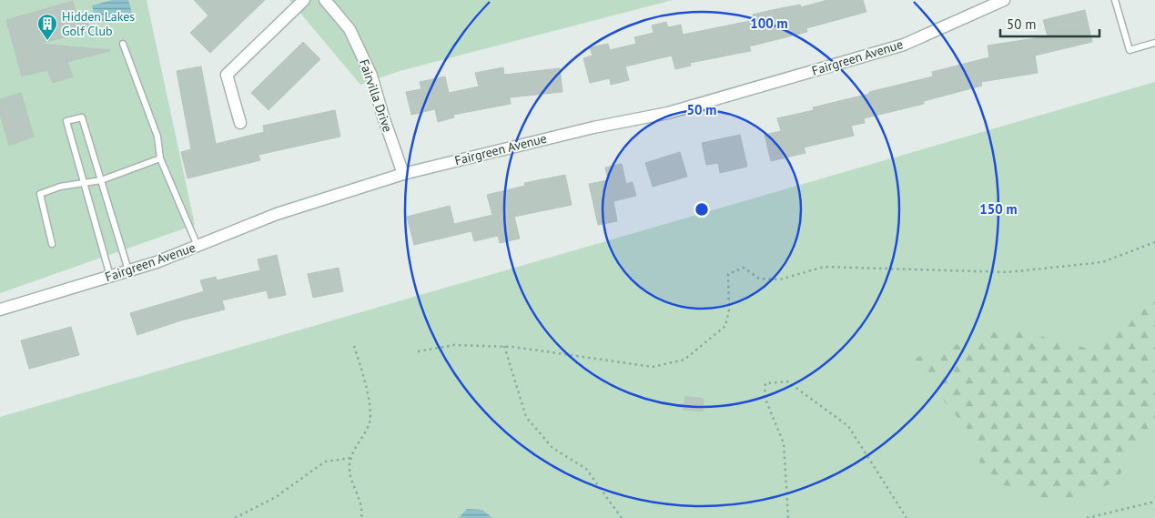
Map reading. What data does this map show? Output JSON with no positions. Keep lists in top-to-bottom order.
{
  "streets": {
    "street": ["Fairgreen Avenue", "Fairvilla Drive"]
  },
  "crossings": [
    ["Fairgreen Avenue", "Fairvilla Drive"]
  ],
  "places": {
    "building": ["Hidden Lakes Golf Club"]
  },
  "scale_bar": "50 m",
  "rings": ["100 m", "50 m", "150 m"]
}
